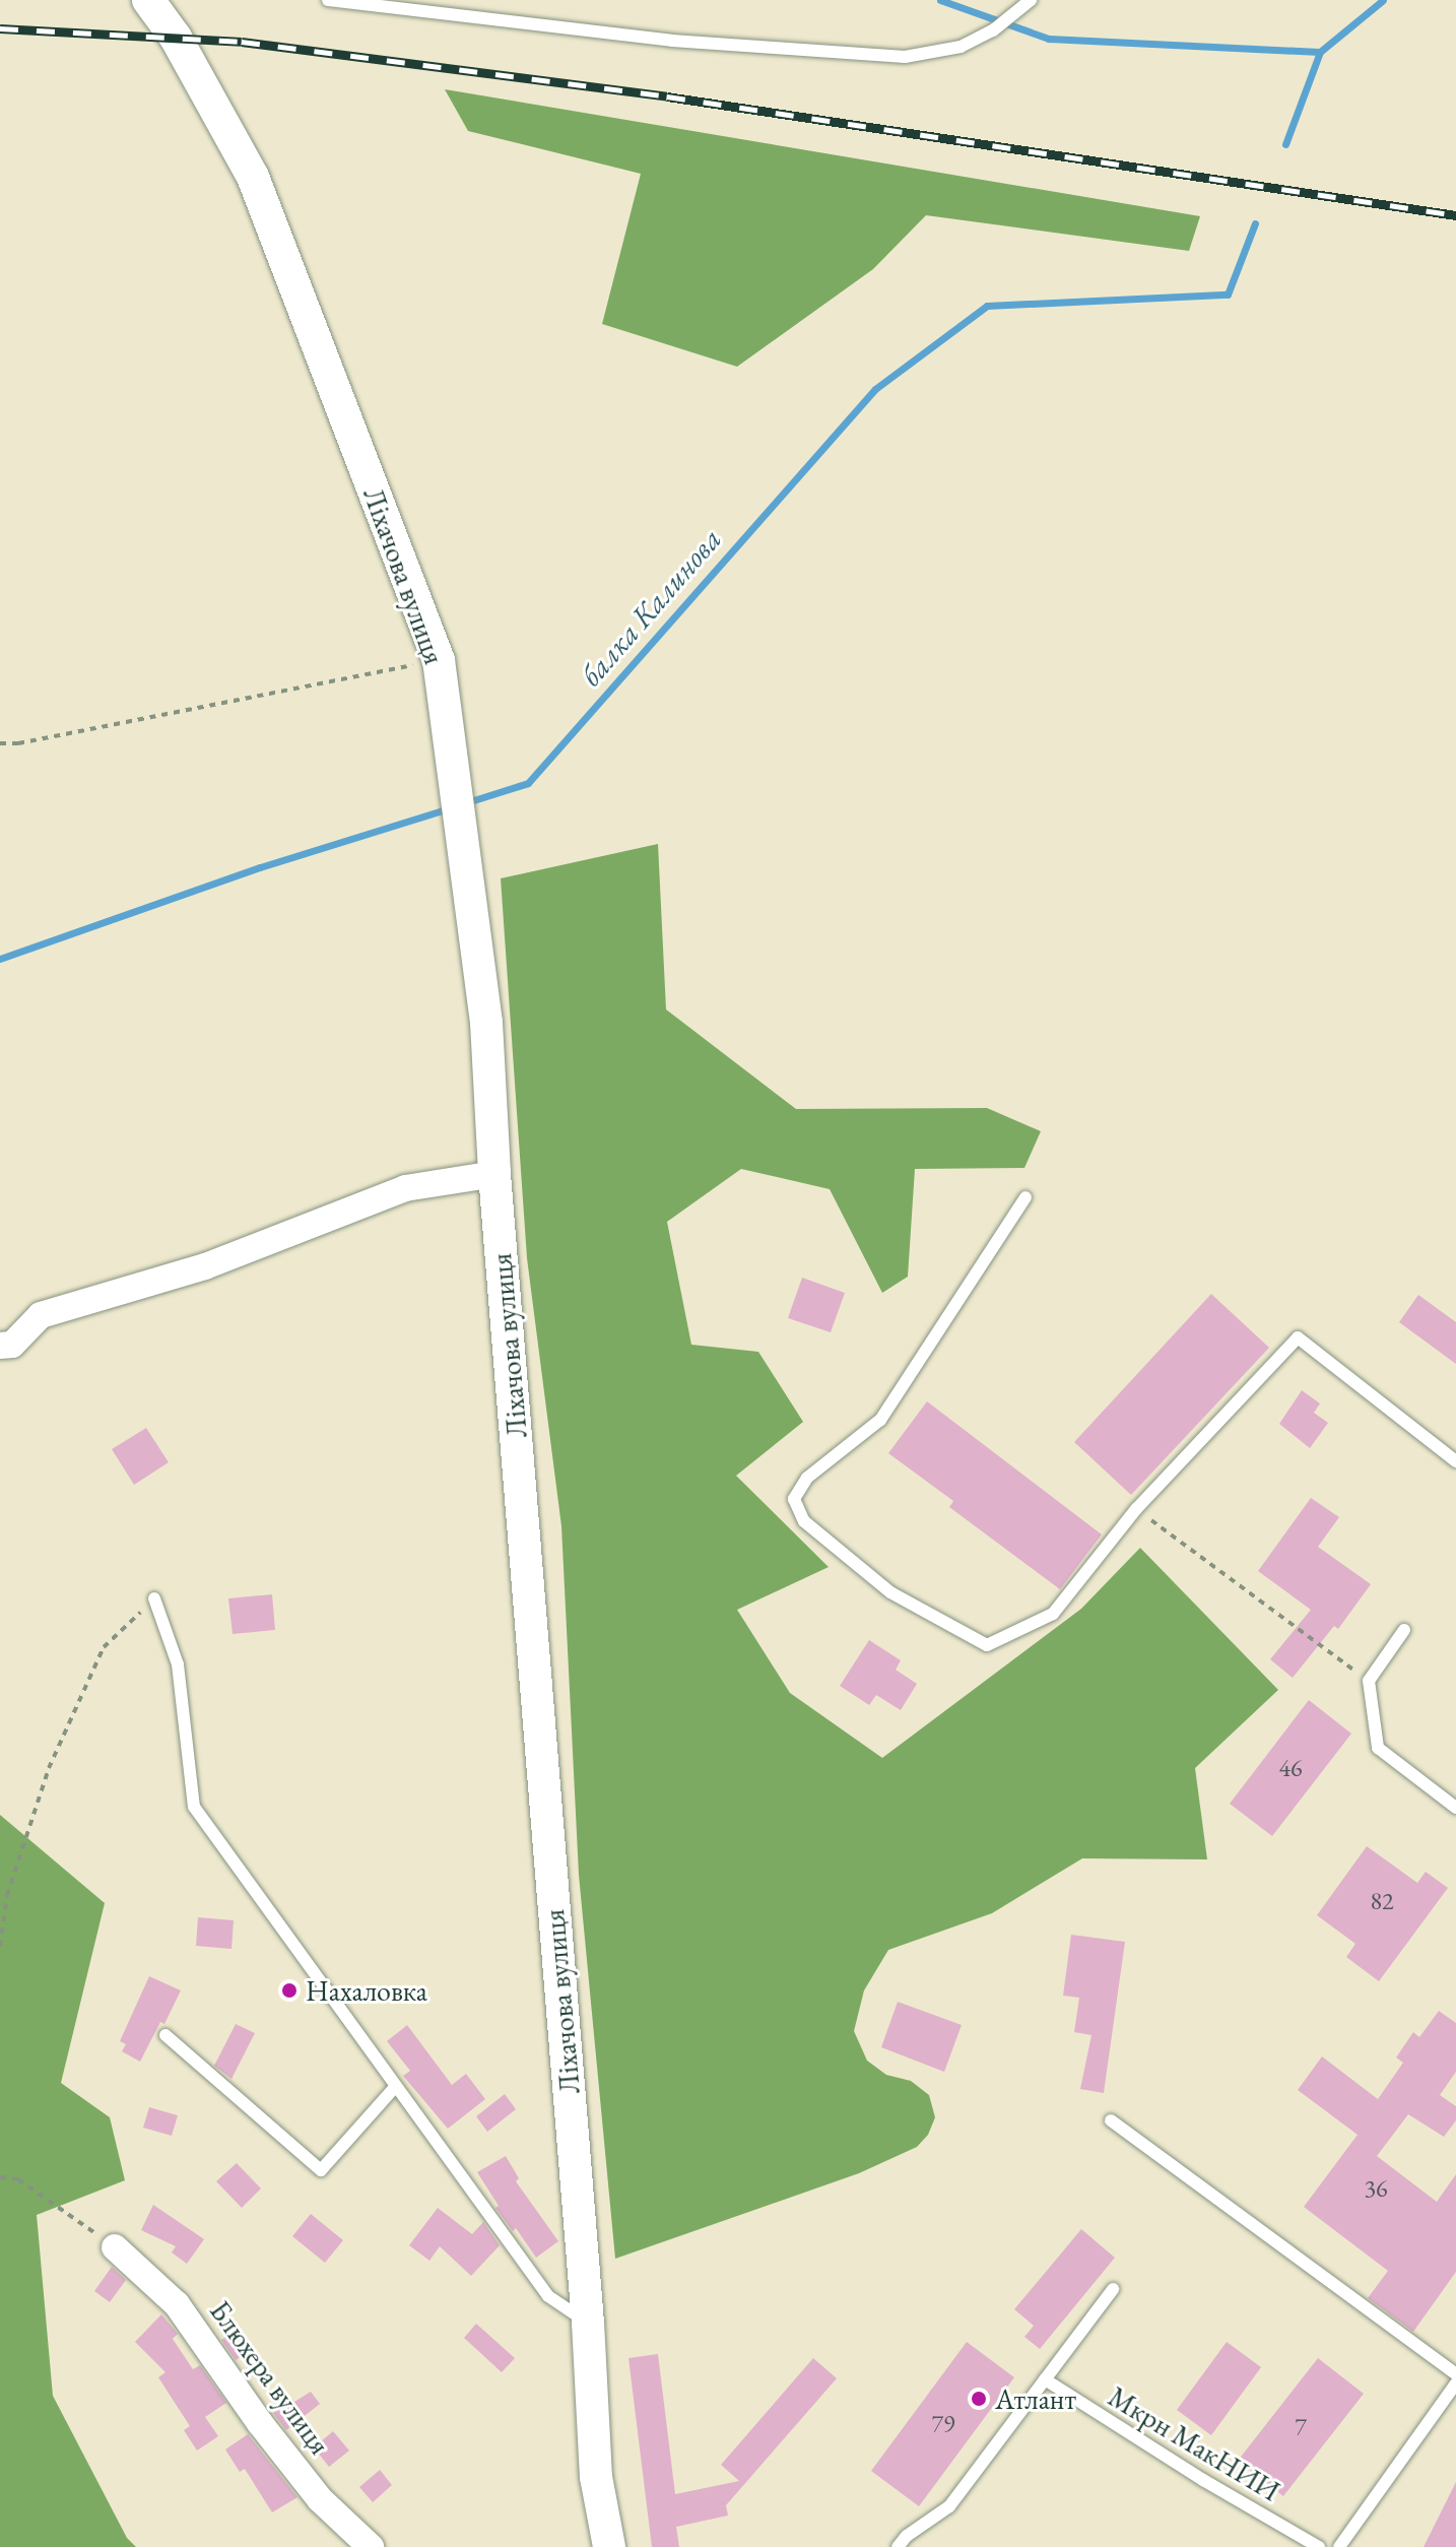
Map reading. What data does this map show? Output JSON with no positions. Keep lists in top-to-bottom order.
{
  "streets": {
    "street": ["Ліхачова вулиця", "Блюхера вулиця"],
    "lane": ["Мкрн МакНИИ"]
  },
  "water": ["балка Калинова"],
  "places": ["Нахаловка", "Атлант"],
  "house_numbers": [
    "46",
    "82",
    "36",
    "79",
    "7"
  ]
}
